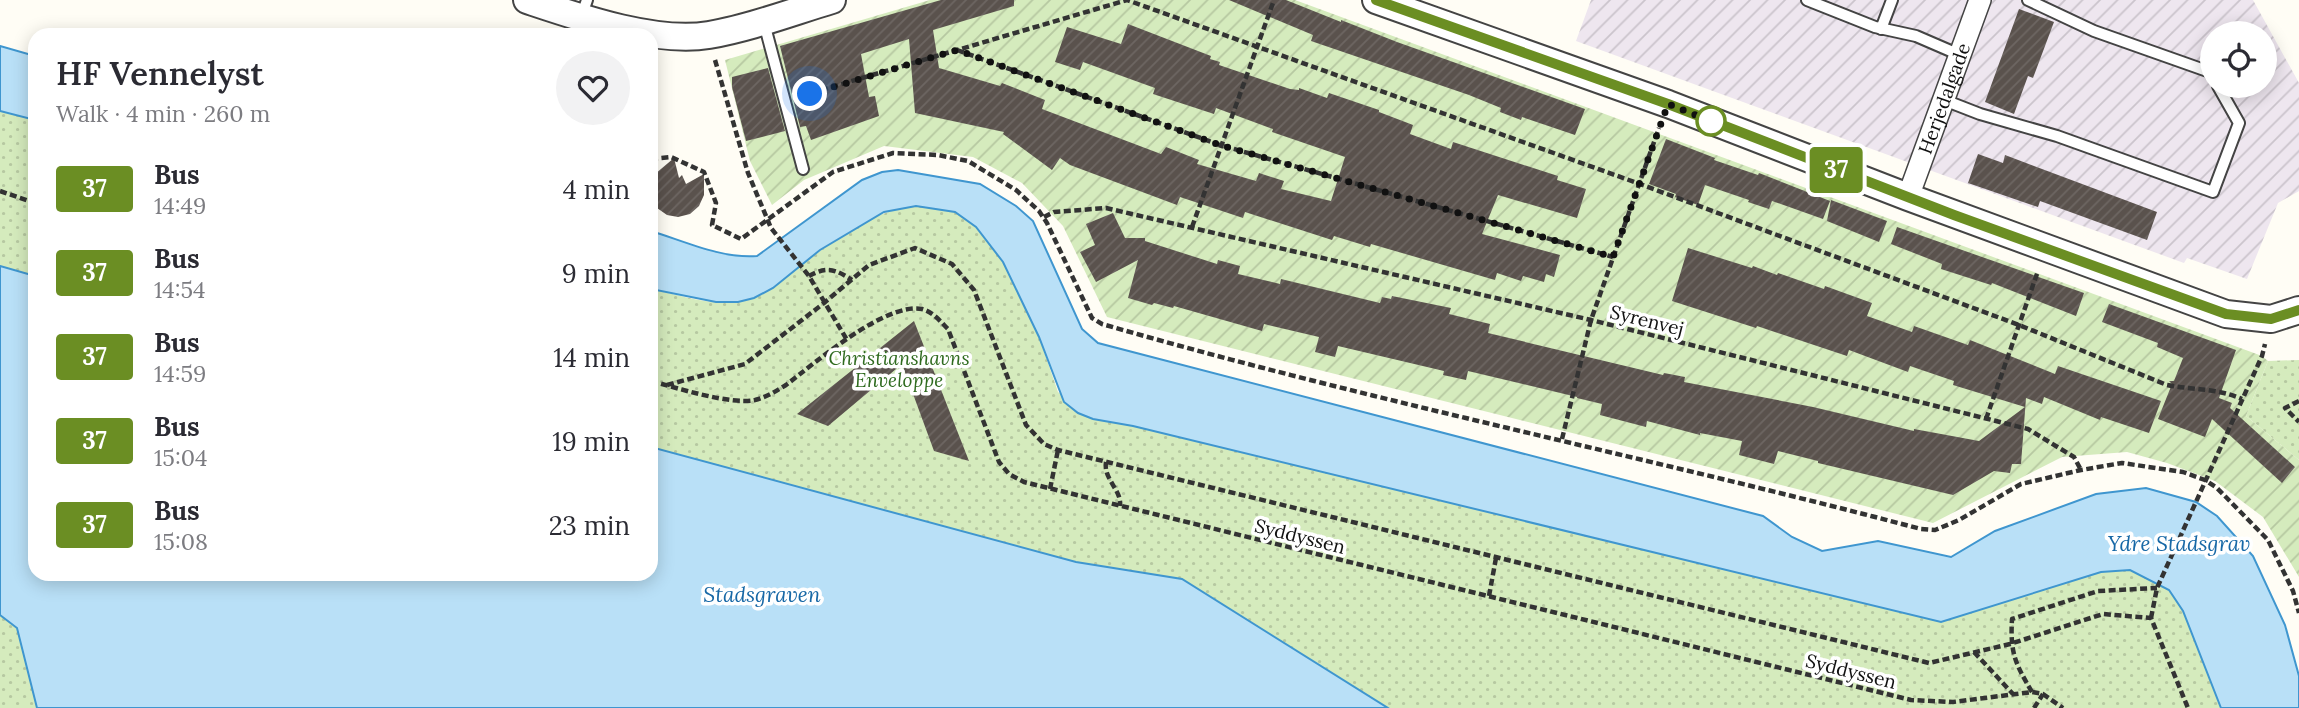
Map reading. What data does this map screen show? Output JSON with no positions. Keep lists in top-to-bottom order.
{
  "streets": {
    "street": ["Herjedalgade"],
    "path": ["Syrenvej", "Syddyssen"]
  },
  "water": ["Ydre Stadsgrav", "Stadsgraven"],
  "parks": ["Christianshavns Enveloppe"],
  "lines": ["bus line 37"],
  "page": {
    "on_map": "37",
    "heading": ["HF Vennelyst", "Walk · 4 min · 260 m"],
    "list": [
      {
        "mark": "37",
        "name": "Bus",
        "note": "14:49",
        "value": "4 min"
      },
      {
        "mark": "37",
        "name": "Bus",
        "note": "14:54",
        "value": "9 min"
      },
      {
        "mark": "37",
        "name": "Bus",
        "note": "14:59",
        "value": "14 min"
      },
      {
        "mark": "37",
        "name": "Bus",
        "note": "15:04",
        "value": "19 min"
      },
      {
        "mark": "37",
        "name": "Bus",
        "note": "15:08",
        "value": "23 min"
      }
    ]
  }
}
